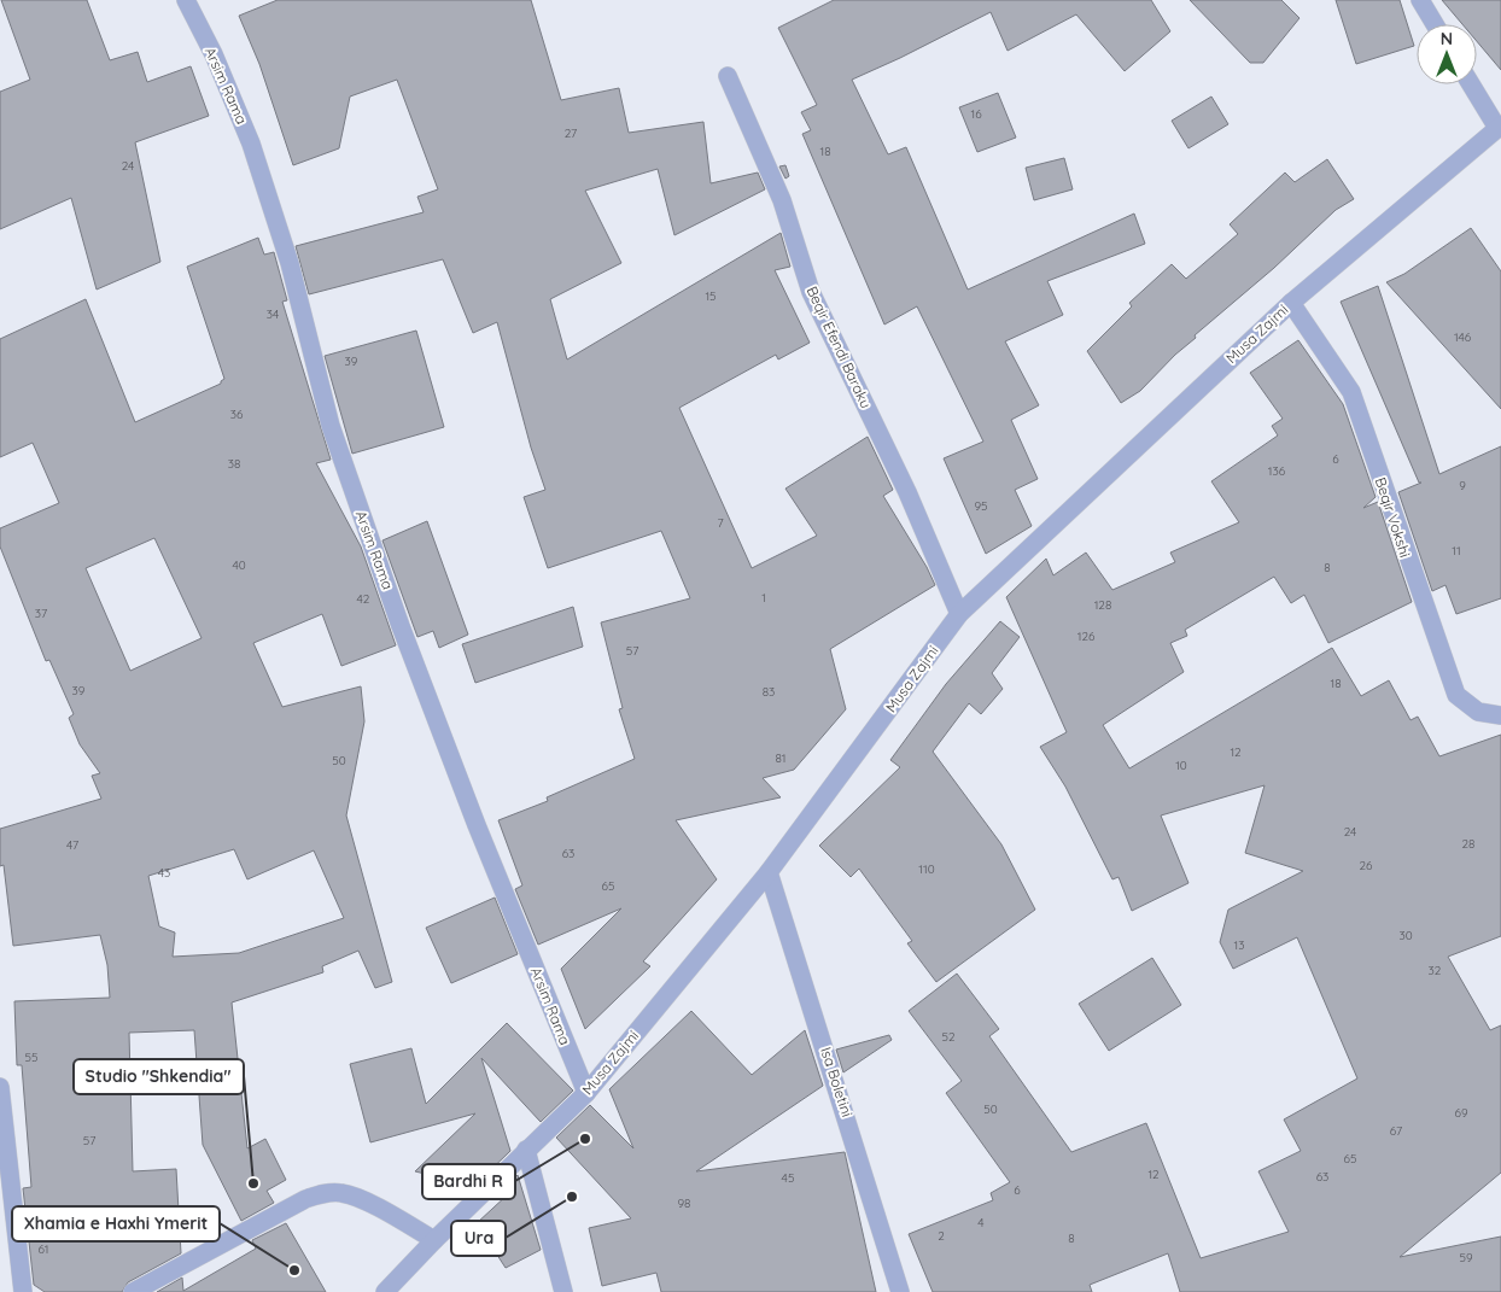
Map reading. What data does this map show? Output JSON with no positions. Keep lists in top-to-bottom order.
{
  "streets": {
    "street": [
      "Arsim Rama",
      "Musa Zajmi",
      "Beqir Efendi Baraku",
      "Beqir Vokshi",
      "Isa Boletini"
    ]
  },
  "crossings": [
    ["Arsim Rama", "Musa Zajmi"],
    ["Musa Zajmi", "Beqir Efendi Baraku"],
    ["Musa Zajmi", "Beqir Vokshi"],
    ["Musa Zajmi", "Isa Boletini"]
  ],
  "places": [
    "Bardhi R",
    "Studio \"Shkendia\"",
    "Ura",
    "Xhamia e Haxhi Ymerit"
  ],
  "house_numbers": [
    "16",
    "27",
    "18",
    "24",
    "15",
    "34",
    "146",
    "39",
    "36",
    "6",
    "38",
    "136",
    "9",
    "95",
    "7",
    "11",
    "40",
    "8",
    "1",
    "42",
    "128",
    "37",
    "126",
    "57",
    "18",
    "39",
    "83",
    "12",
    "81",
    "50",
    "10",
    "24",
    "28",
    "47",
    "63",
    "26",
    "110",
    "43",
    "65",
    "30",
    "13",
    "32",
    "52",
    "55",
    "50",
    "69",
    "67",
    "57",
    "65",
    "12",
    "63",
    "45",
    "6",
    "98",
    "4",
    "2",
    "8",
    "61",
    "59"
  ],
  "north": "top"
}
